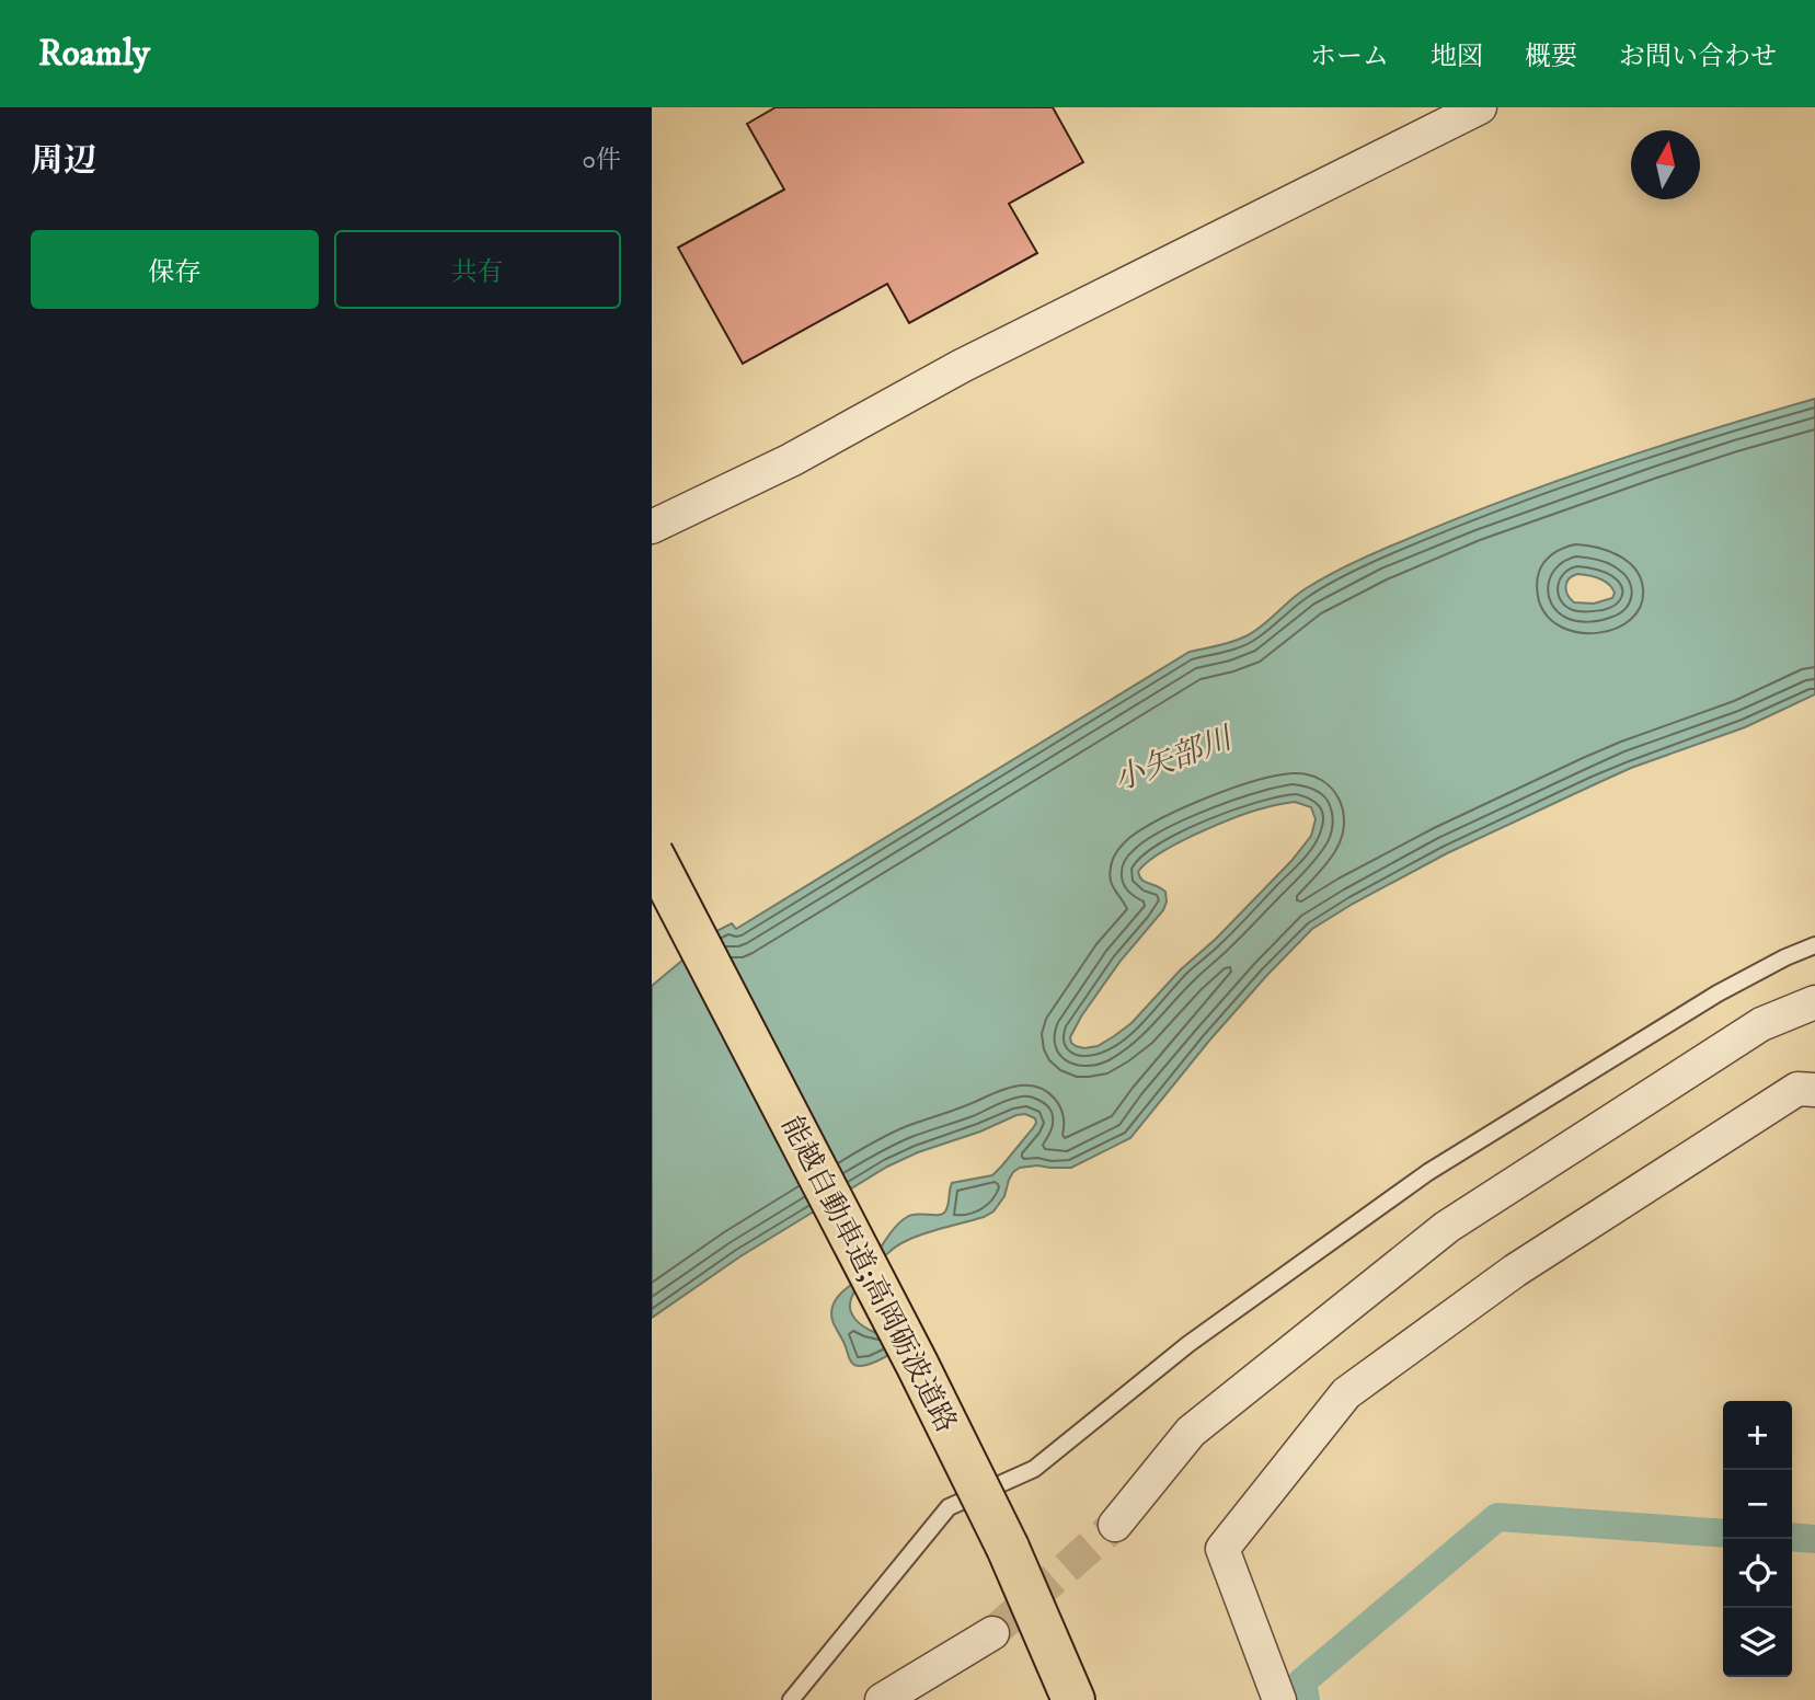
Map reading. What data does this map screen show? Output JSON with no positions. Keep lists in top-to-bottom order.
{
  "streets": {
    "highway": ["能越自動車道;高岡砺波道路"]
  },
  "water": ["小矢部川"],
  "north": "top",
  "page": {
    "header": "Roamly",
    "nav": [
      "ホーム",
      "地図",
      "概要",
      "お問い合わせ"
    ],
    "heading": ["周辺", "0件"],
    "buttons": ["保存", "共有"],
    "map_buttons": ["+", "−"]
  }
}
